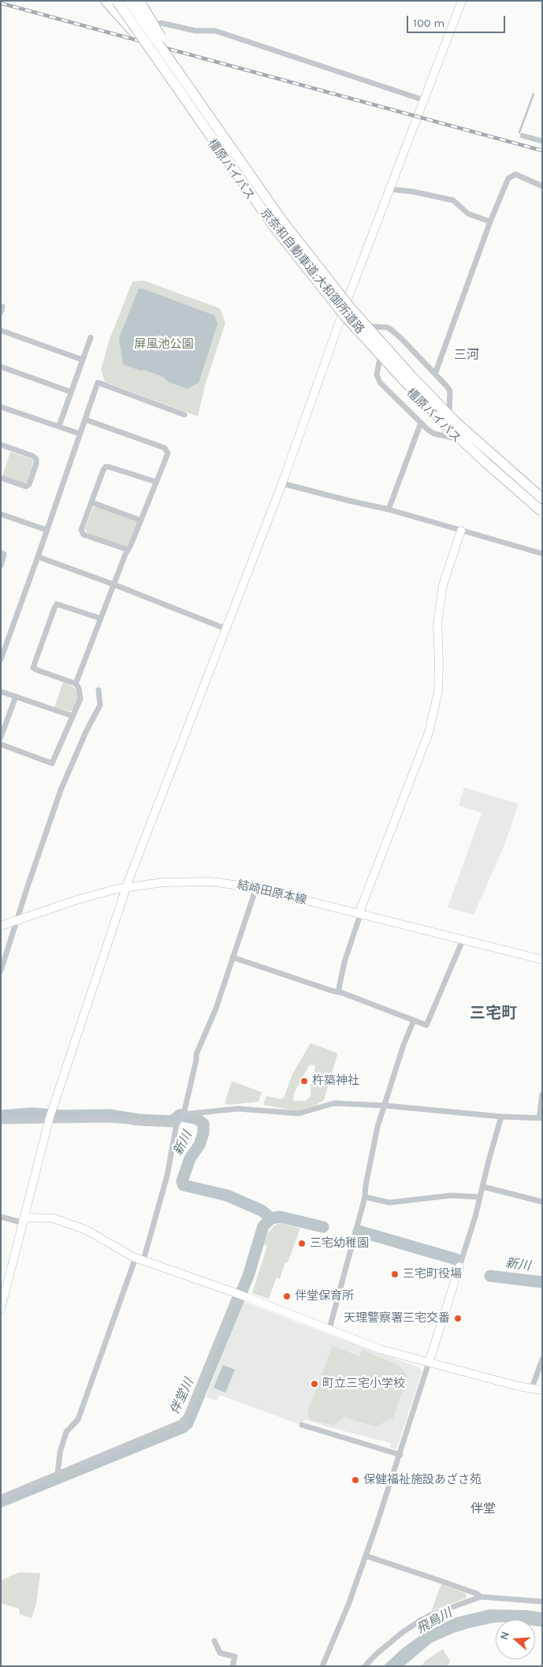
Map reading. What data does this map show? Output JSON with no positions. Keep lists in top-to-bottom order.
{
  "streets": {
    "highway": ["橿原バイパス", "京奈和自動車道;大和御所道路"],
    "street": ["結崎田原本線"]
  },
  "crossings": [
    ["橿原バイパス", "京奈和自動車道;大和御所道路"]
  ],
  "districts": ["三河", "三宅町", "伴堂"],
  "water": ["新川", "伴堂川", "飛鳥川"],
  "parks": ["屏風池公園"],
  "places": [
    "杵築神社",
    "三宅幼稚園",
    "三宅町役場",
    "伴堂保育所",
    "天理警察署三宅交番",
    "町立三宅小学校",
    "保健福祉施設あざさ苑"
  ],
  "scale_bar": "100 m",
  "north": "left"
}
